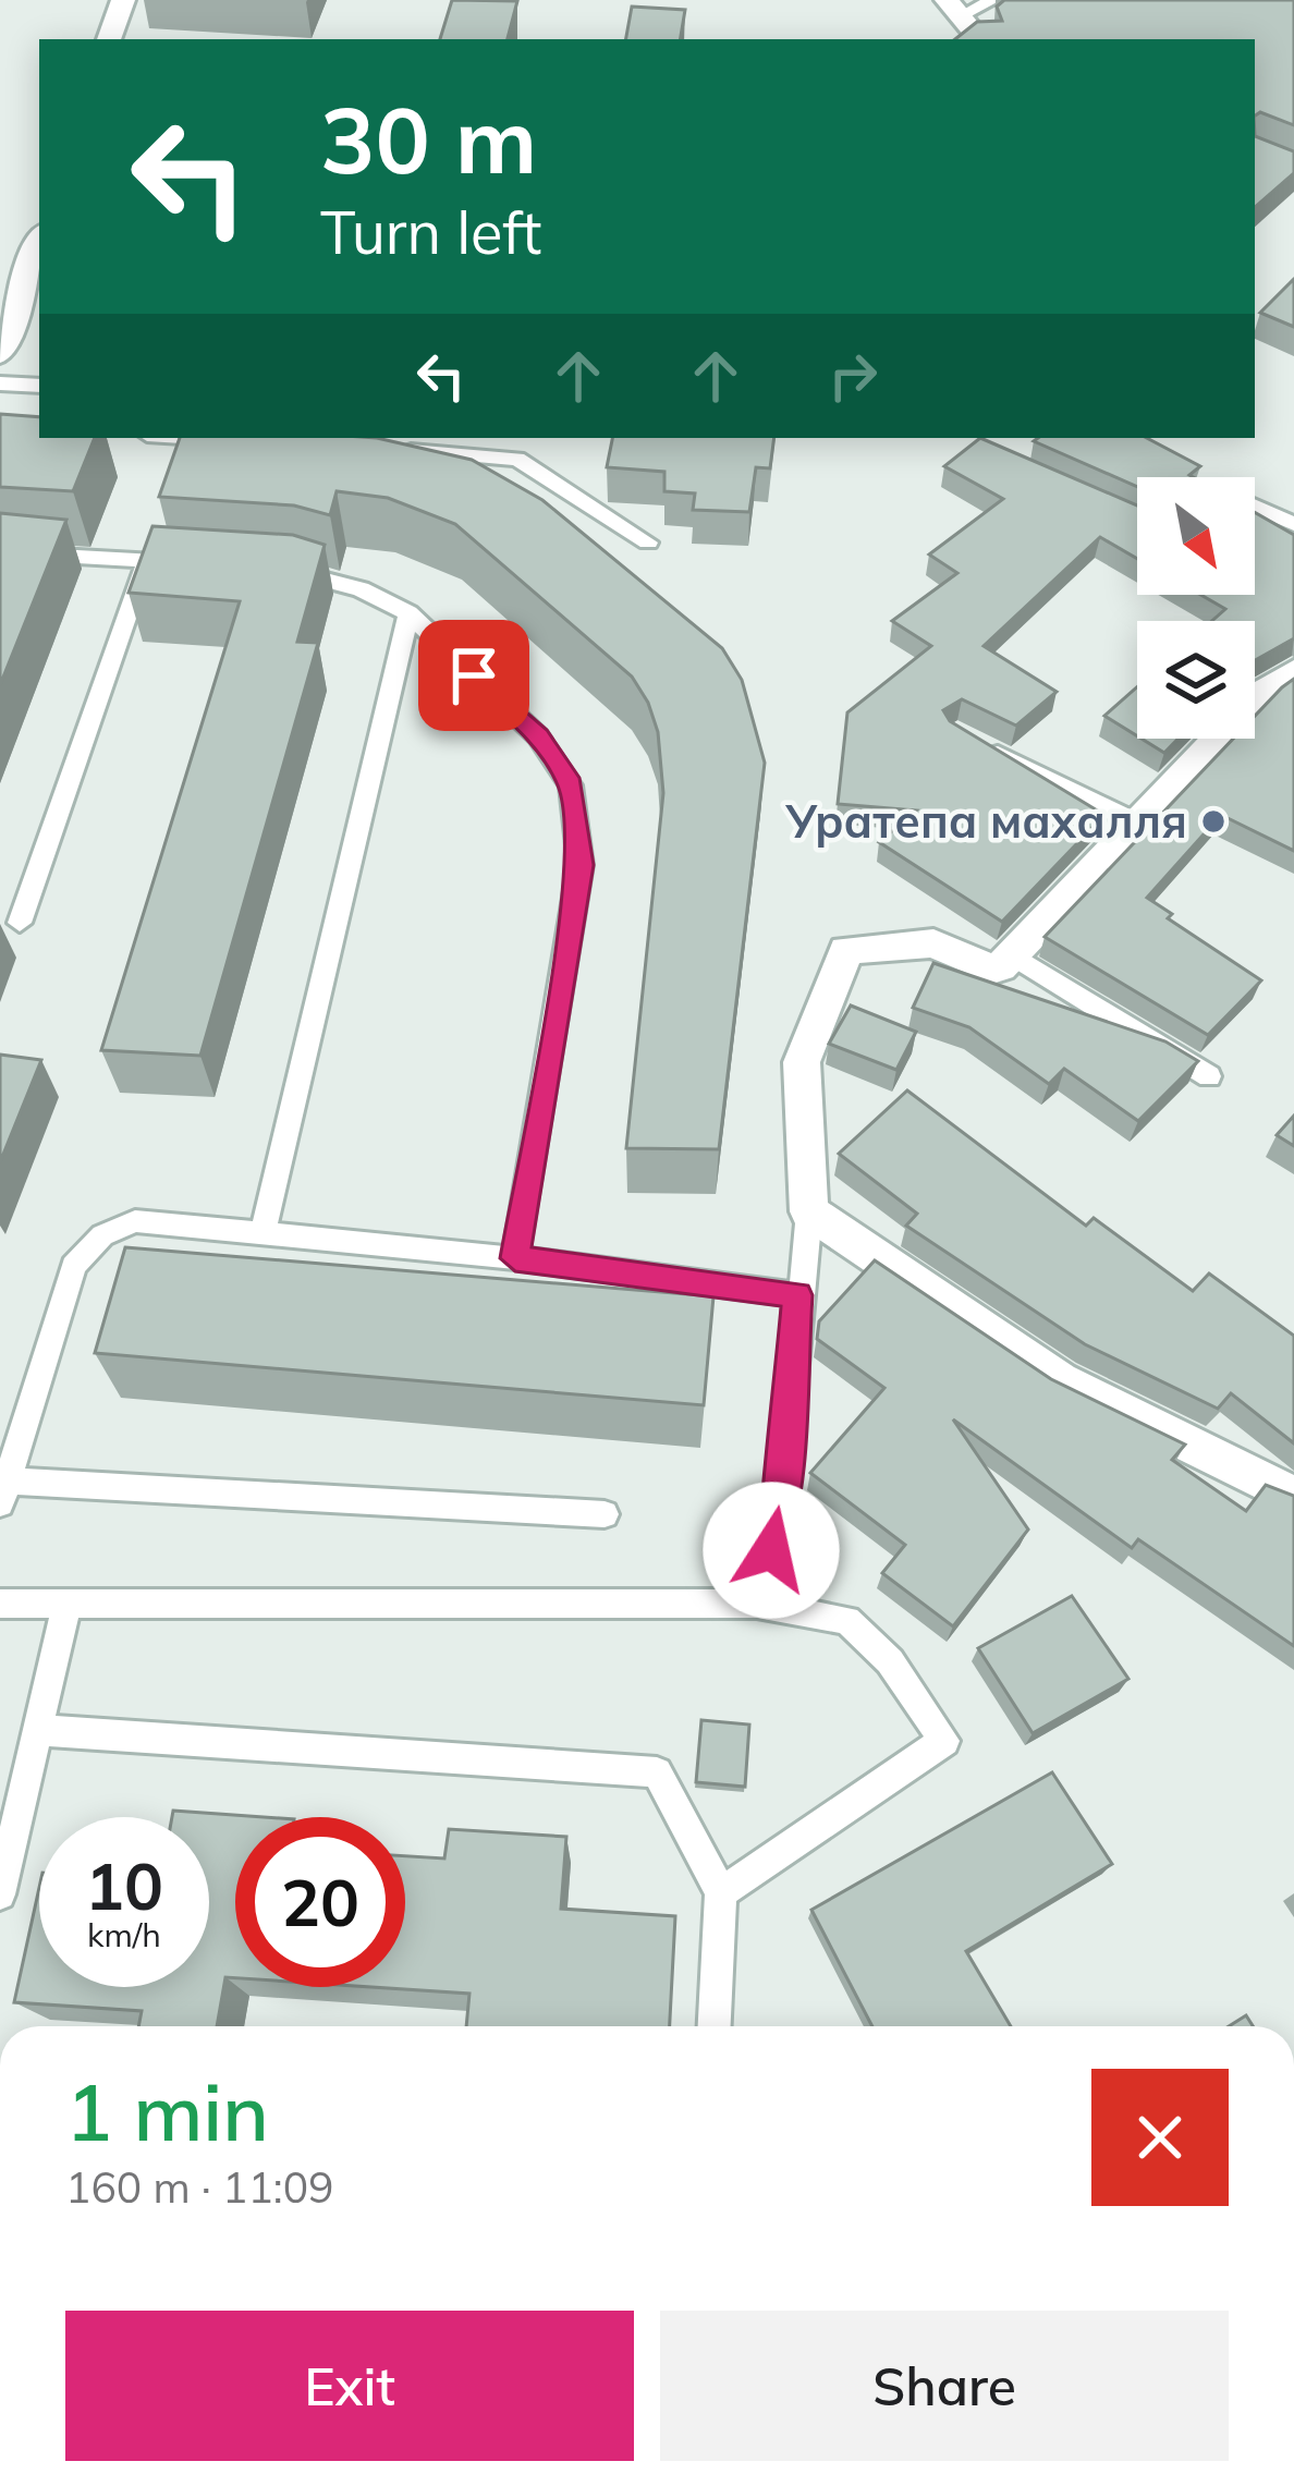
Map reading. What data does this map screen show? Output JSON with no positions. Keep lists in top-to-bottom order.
{
  "places": ["Уратепа махалля"],
  "north": "bottom right",
  "page": {
    "turn": ["30 m", "Turn left"],
    "speed": "10 km/h",
    "limit": "20",
    "heading": ["1 min", "160 m · 11:09"],
    "buttons": ["Exit", "Share"]
  }
}
